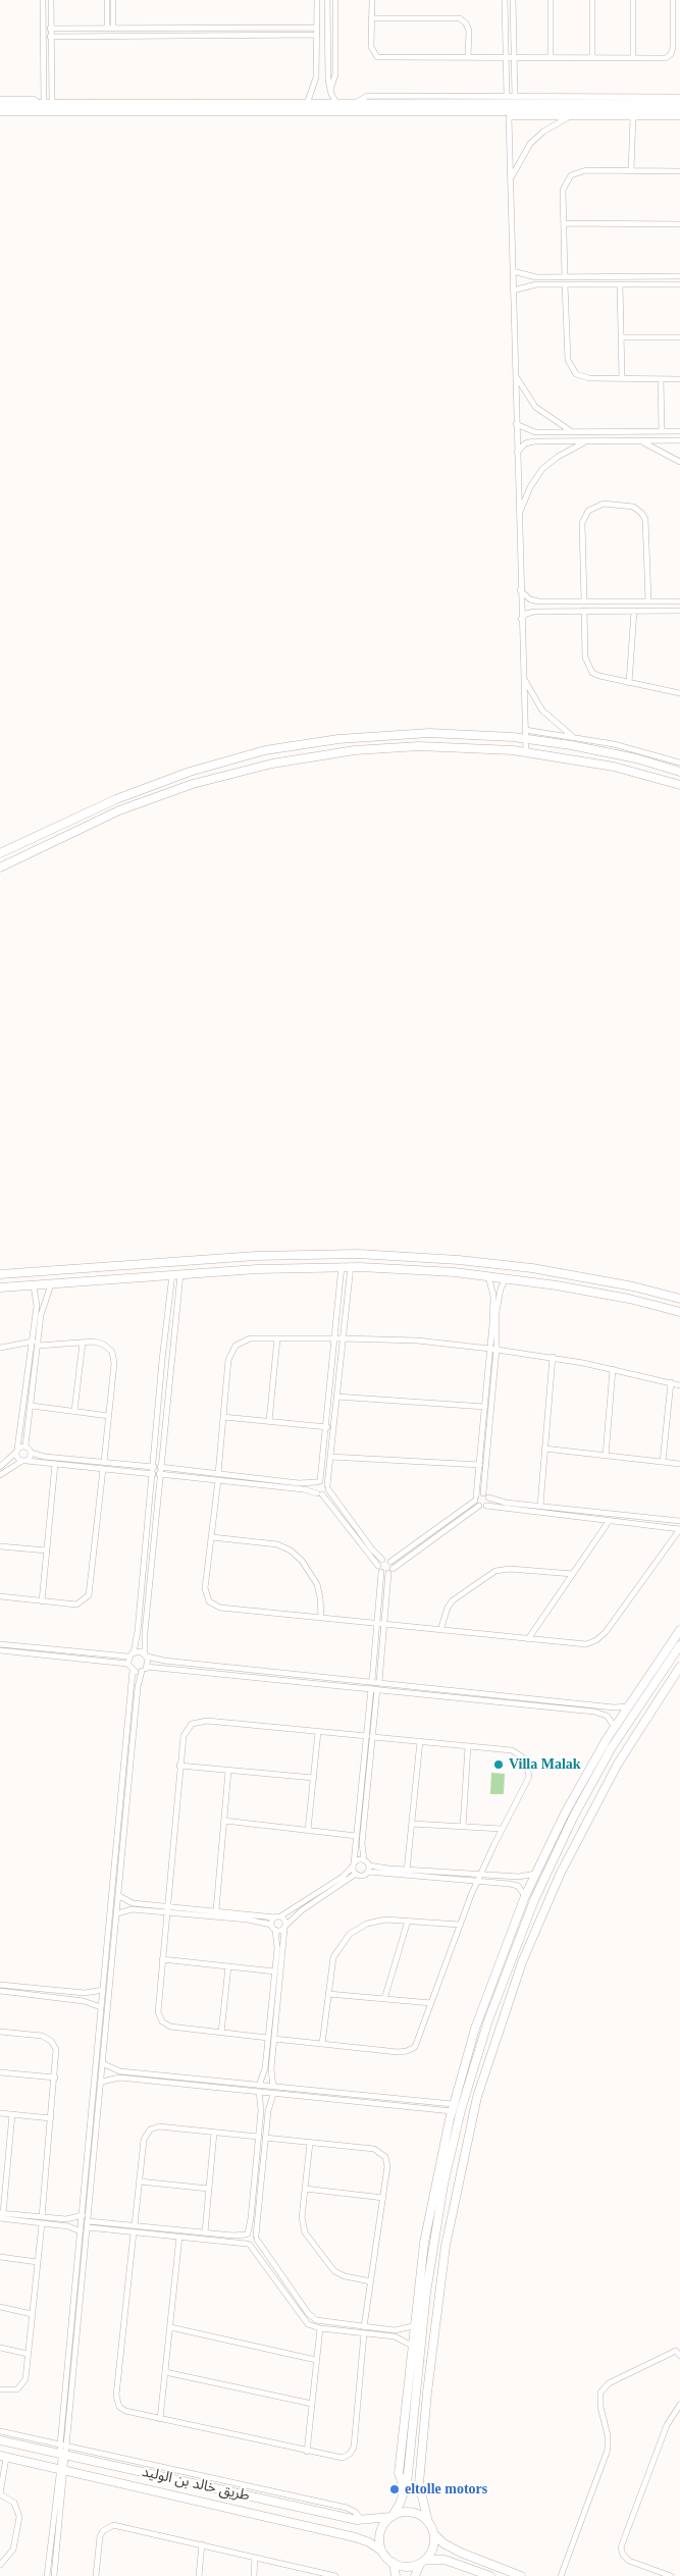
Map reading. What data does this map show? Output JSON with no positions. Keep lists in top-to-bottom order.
{
  "streets": {
    "street": ["طريق خالد بن الوليد"]
  },
  "places": ["Villa Malak", "eltolle motors"]
}
